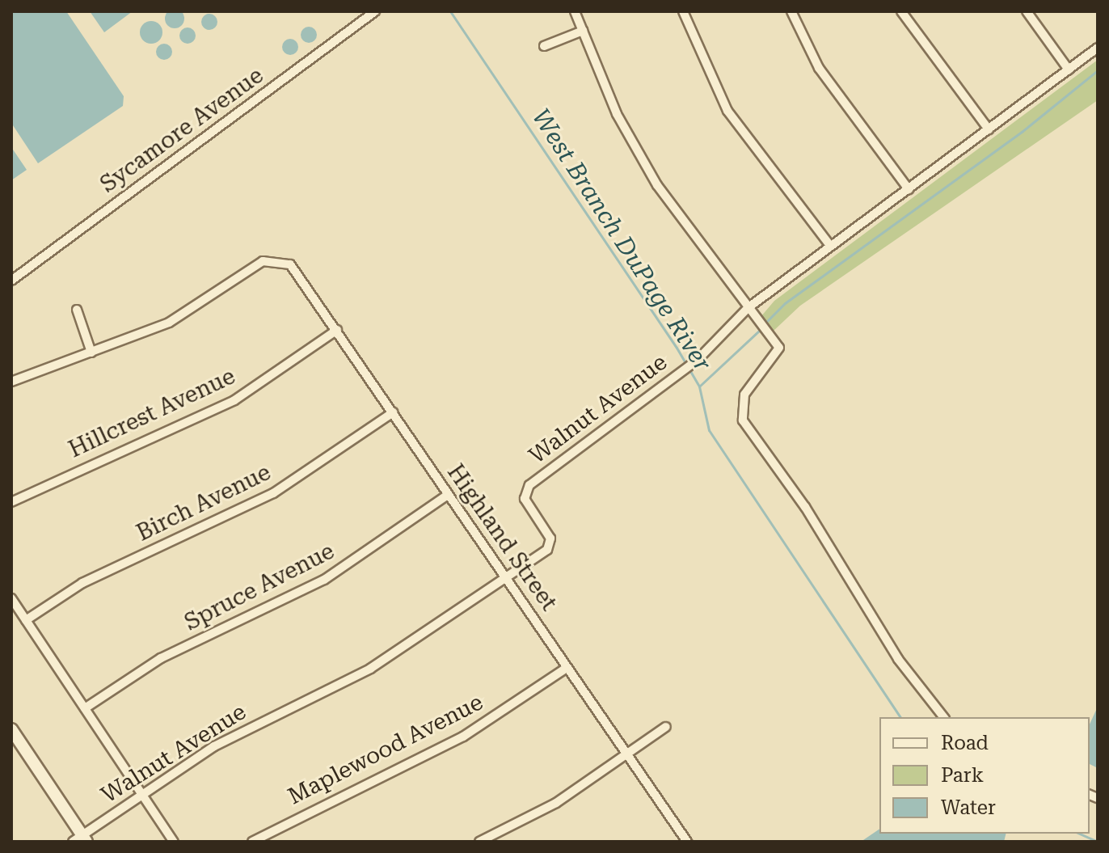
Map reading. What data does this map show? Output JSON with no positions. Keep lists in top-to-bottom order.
{
  "streets": {
    "street": [
      "Sycamore Avenue",
      "Walnut Avenue",
      "Hillcrest Avenue",
      "Birch Avenue",
      "Highland Street",
      "Spruce Avenue",
      "Maplewood Avenue"
    ]
  },
  "crossings": [
    ["Walnut Avenue", "Highland Street"],
    ["Hillcrest Avenue", "Highland Street"],
    ["Birch Avenue", "Highland Street"],
    ["Highland Street", "Spruce Avenue"],
    ["Highland Street", "Maplewood Avenue"]
  ],
  "water": ["West Branch DuPage River"],
  "legend": ["Road", "Park", "Water"]
}
